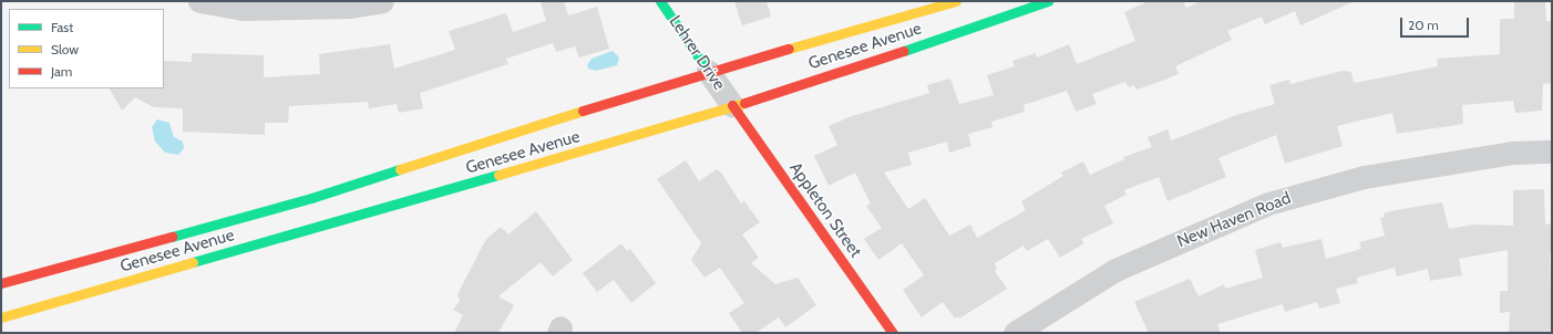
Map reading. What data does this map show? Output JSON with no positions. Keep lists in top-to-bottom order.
{
  "streets": {
    "main road": ["Genesee Avenue", "Lehrer Drive", "Appleton Street"],
    "street": ["New Haven Road"]
  },
  "crossings": [
    ["Genesee Avenue", "Lehrer Drive"],
    ["Genesee Avenue", "Appleton Street"],
    ["Lehrer Drive", "Appleton Street"]
  ],
  "legend": ["Fast", "Slow", "Jam"],
  "scale_bar": "20 m"
}
